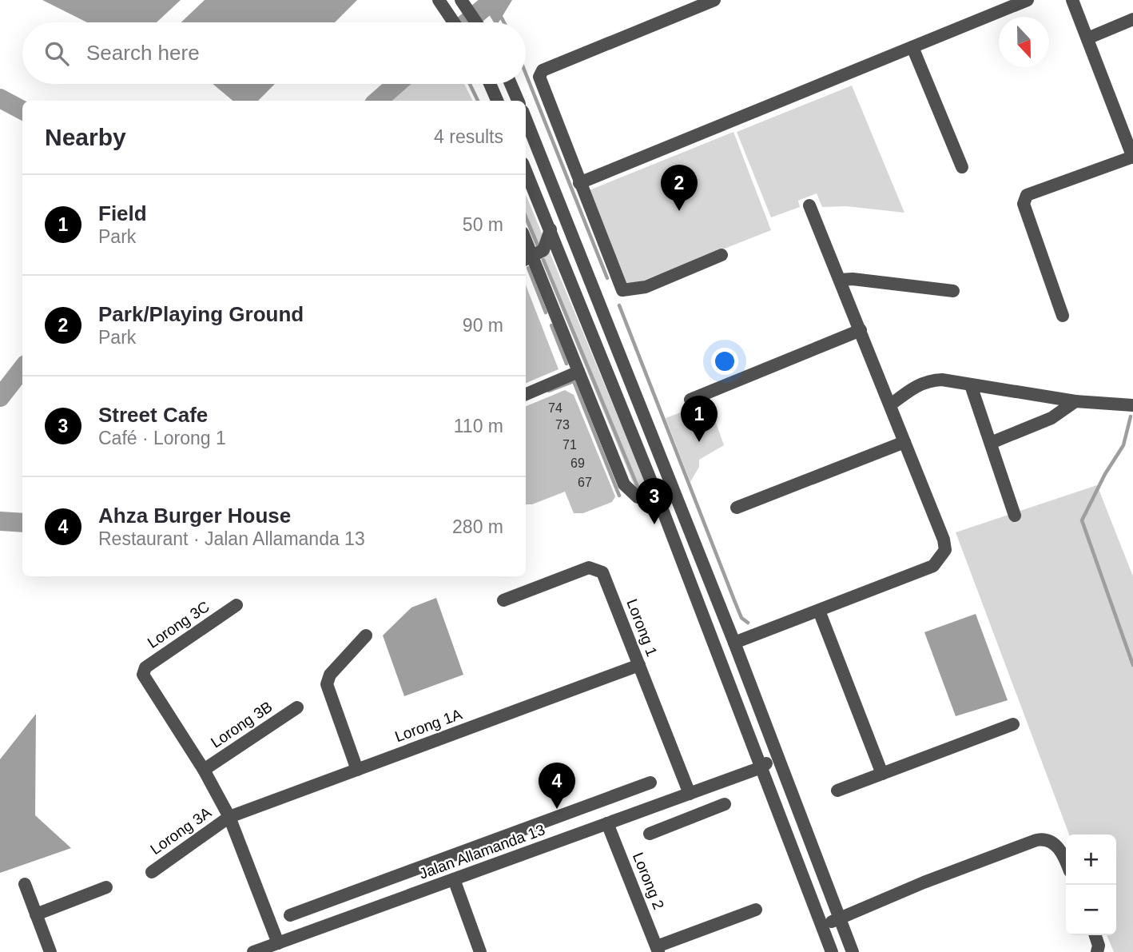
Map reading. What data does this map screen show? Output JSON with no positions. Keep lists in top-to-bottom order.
{
  "streets": {
    "street": [
      "Lorong 3C",
      "Lorong 1",
      "Lorong 3B",
      "Lorong 1A",
      "Lorong 3A",
      "Jalan Allamanda 13",
      "Lorong 2"
    ]
  },
  "crossings": [
    ["Lorong 3C", "Lorong 3B"],
    ["Lorong 1", "Lorong 1A"],
    ["Lorong 1", "Jalan Allamanda 13"],
    ["Lorong 1A", "Lorong 3A"],
    ["Jalan Allamanda 13", "Lorong 2"]
  ],
  "house_numbers": [
    "74",
    "73",
    "71",
    "69",
    "67"
  ],
  "north": "bottom",
  "page": {
    "search": "Search here",
    "heading": ["Nearby", "4 results"],
    "pins": [
      "2",
      "1",
      "3",
      "4"
    ],
    "list": [
      {
        "mark": "1",
        "name": "Field",
        "note": "Park",
        "value": "50 m"
      },
      {
        "mark": "2",
        "name": "Park/Playing Ground",
        "note": "Park",
        "value": "90 m"
      },
      {
        "mark": "3",
        "name": "Street Cafe",
        "note": "Café · Lorong 1",
        "value": "110 m"
      },
      {
        "mark": "4",
        "name": "Ahza Burger House",
        "note": "Restaurant · Jalan Allamanda 13",
        "value": "280 m"
      }
    ],
    "map_buttons": ["+", "−"]
  }
}
